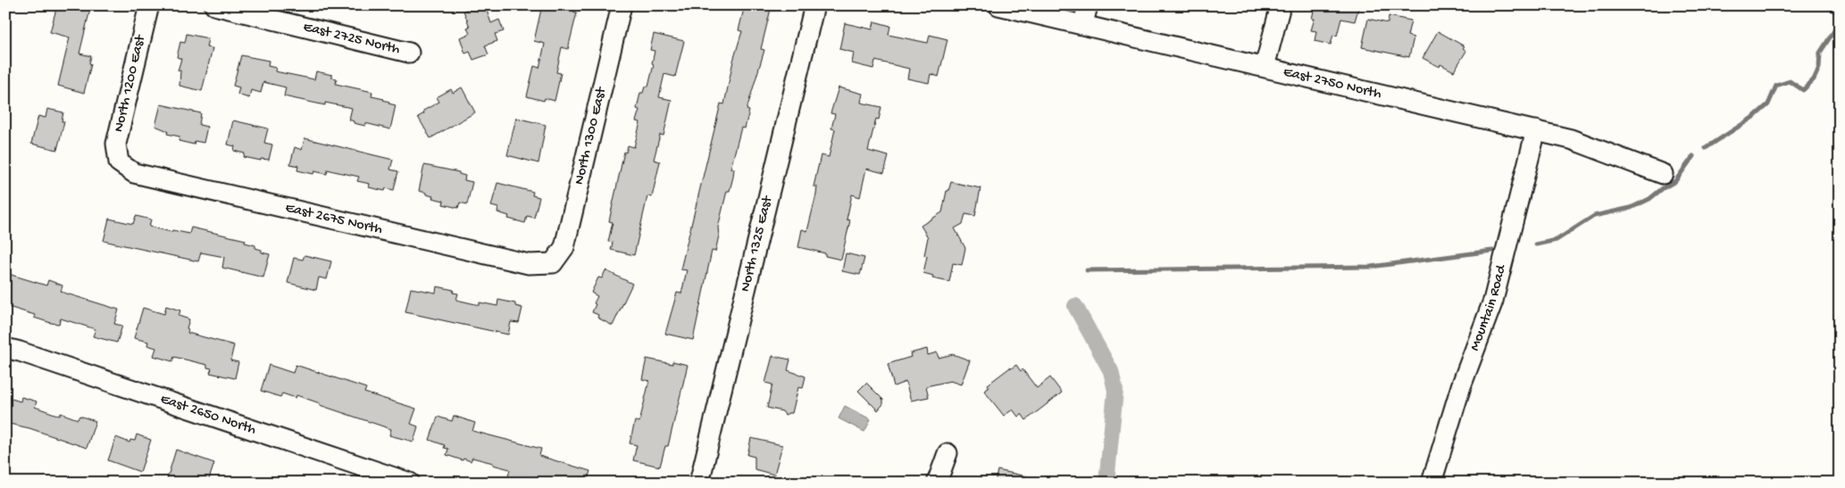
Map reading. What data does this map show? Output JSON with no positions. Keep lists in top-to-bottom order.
{
  "streets": {
    "street": [
      "East 2725 North",
      "East 2750 North",
      "North 1200 East",
      "North 1300 East",
      "East 2675 North",
      "North 1325 East",
      "Mountain Road",
      "East 2650 North"
    ]
  },
  "crossings": [
    ["East 2750 North", "Mountain Road"],
    ["North 1200 East", "East 2675 North"],
    ["North 1300 East", "East 2675 North"]
  ]
}
